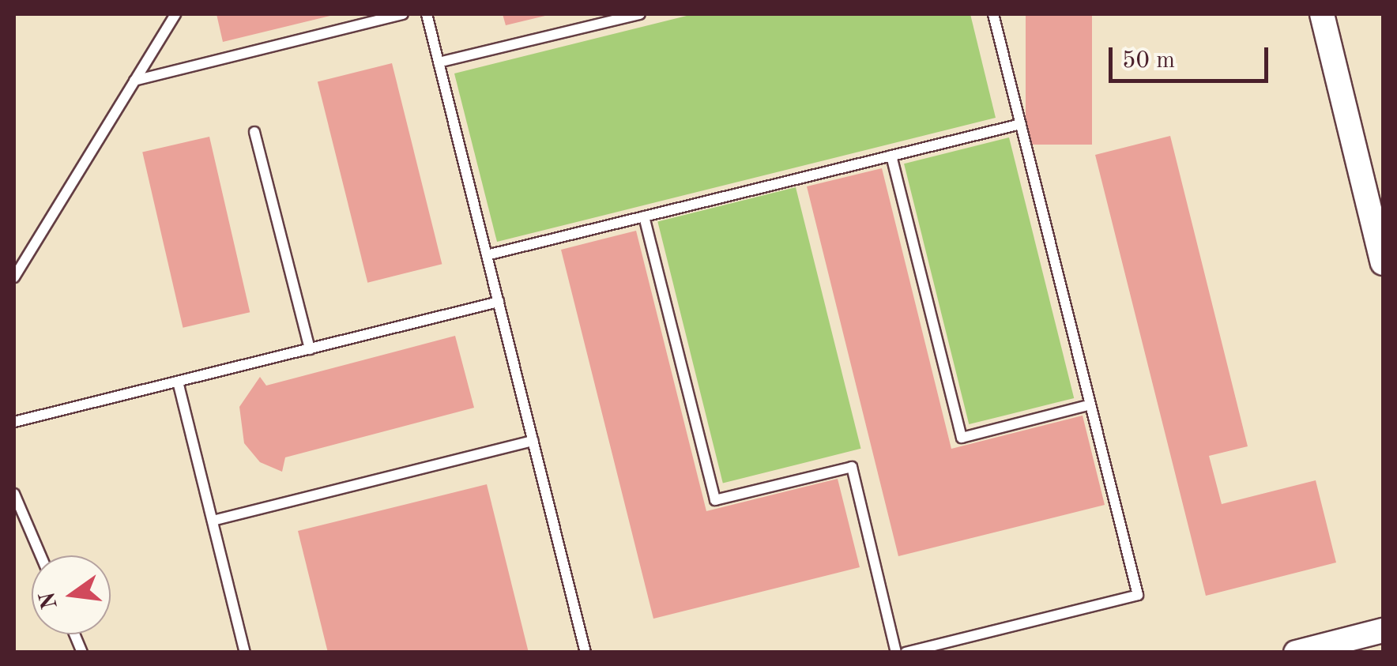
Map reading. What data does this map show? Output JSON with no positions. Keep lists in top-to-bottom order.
{
  "scale_bar": "50 m",
  "north": "left"
}
